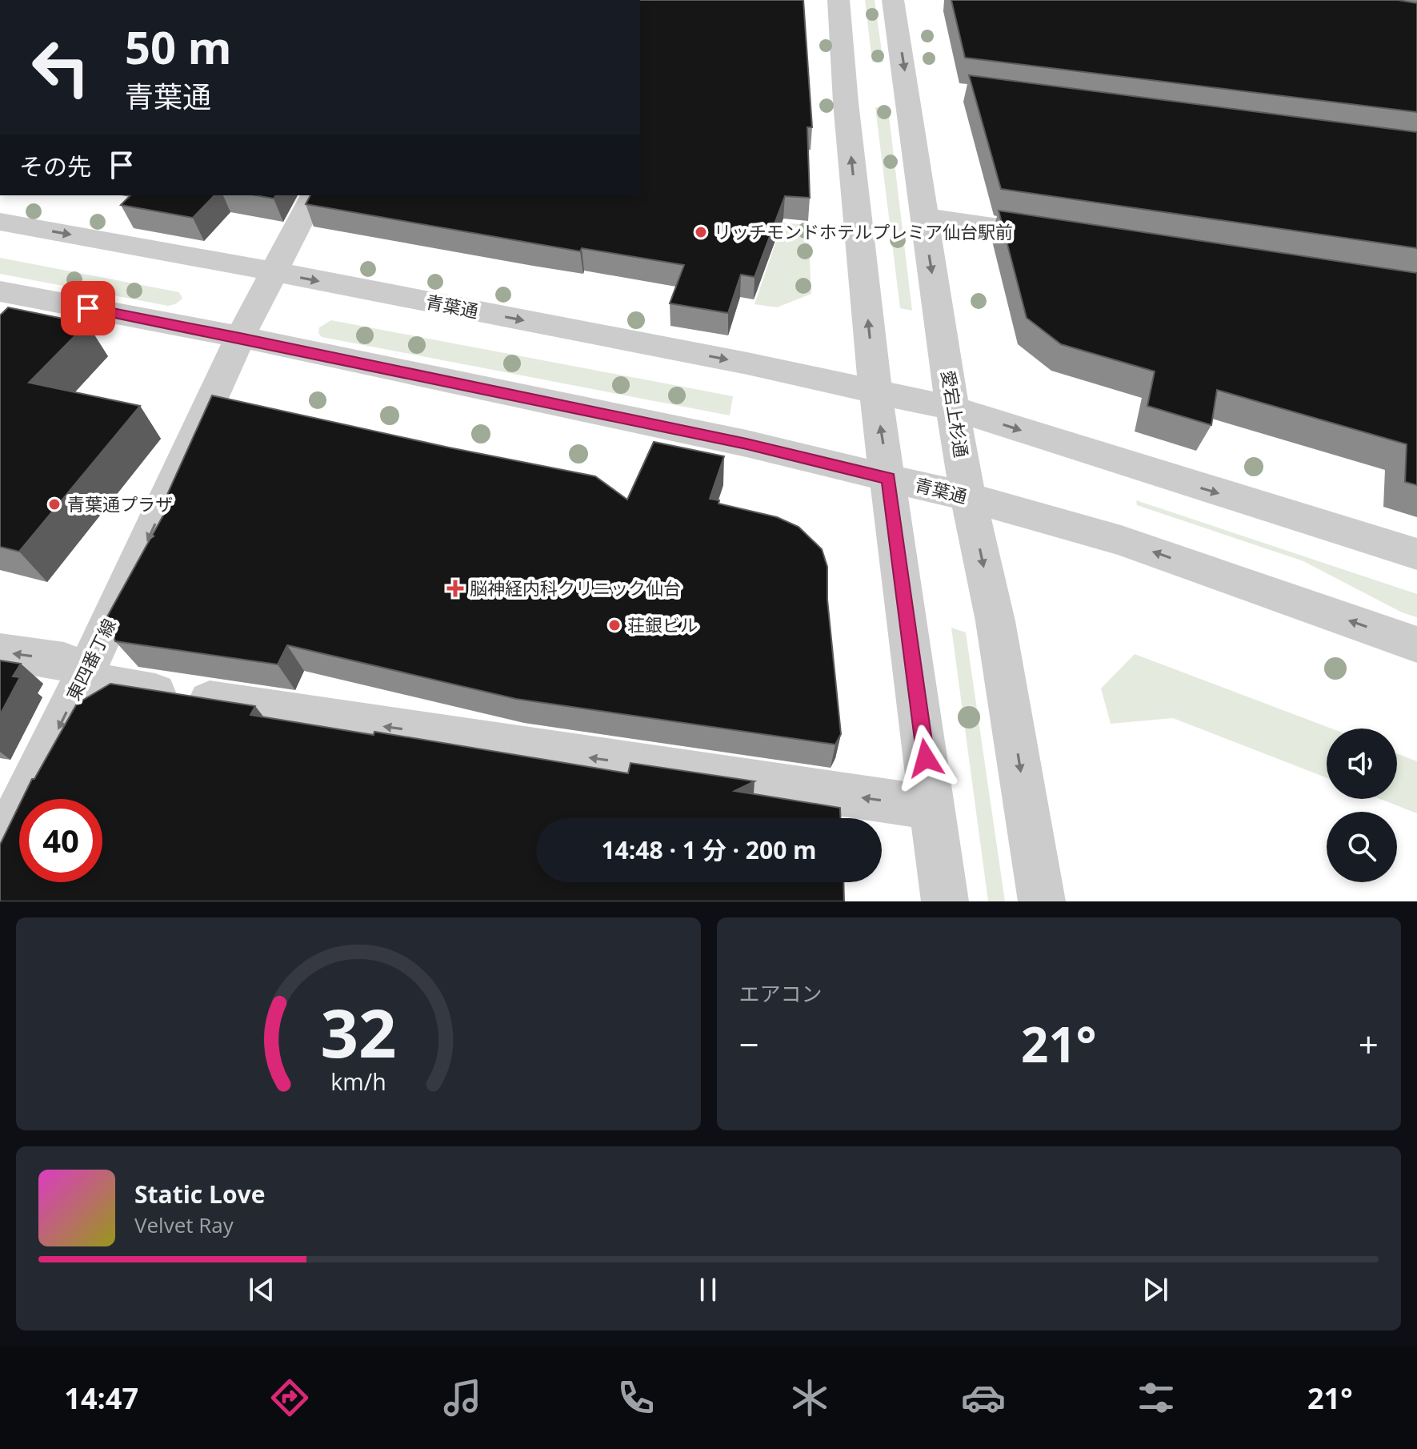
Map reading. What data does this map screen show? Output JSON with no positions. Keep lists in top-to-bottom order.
{
  "streets": {
    "street": ["青葉通", "愛宕上杉通", "東四番丁線"]
  },
  "crossings": [
    ["青葉通", "愛宕上杉通"],
    ["青葉通", "東四番丁線"]
  ],
  "one_way": ["東四番丁線"],
  "places": {
    "other": ["リッチモンドホテルプレミア仙台駅前", "青葉通プラザ", "荘銀ビル"],
    "health": ["脳神経内科クリニック仙台"]
  },
  "page": {
    "turn": ["50 m", "青葉通"],
    "then": "その先",
    "limit": "40",
    "trip": "14:48 · 1 分 · 200 m",
    "tile": "エアコン",
    "heat": ["−", "21°", "+"],
    "song": ["Static Love", "Velvet Ray"],
    "tabs": ["14:47", "21°"],
    "gauge": ["32", "km/h"]
  }
}
